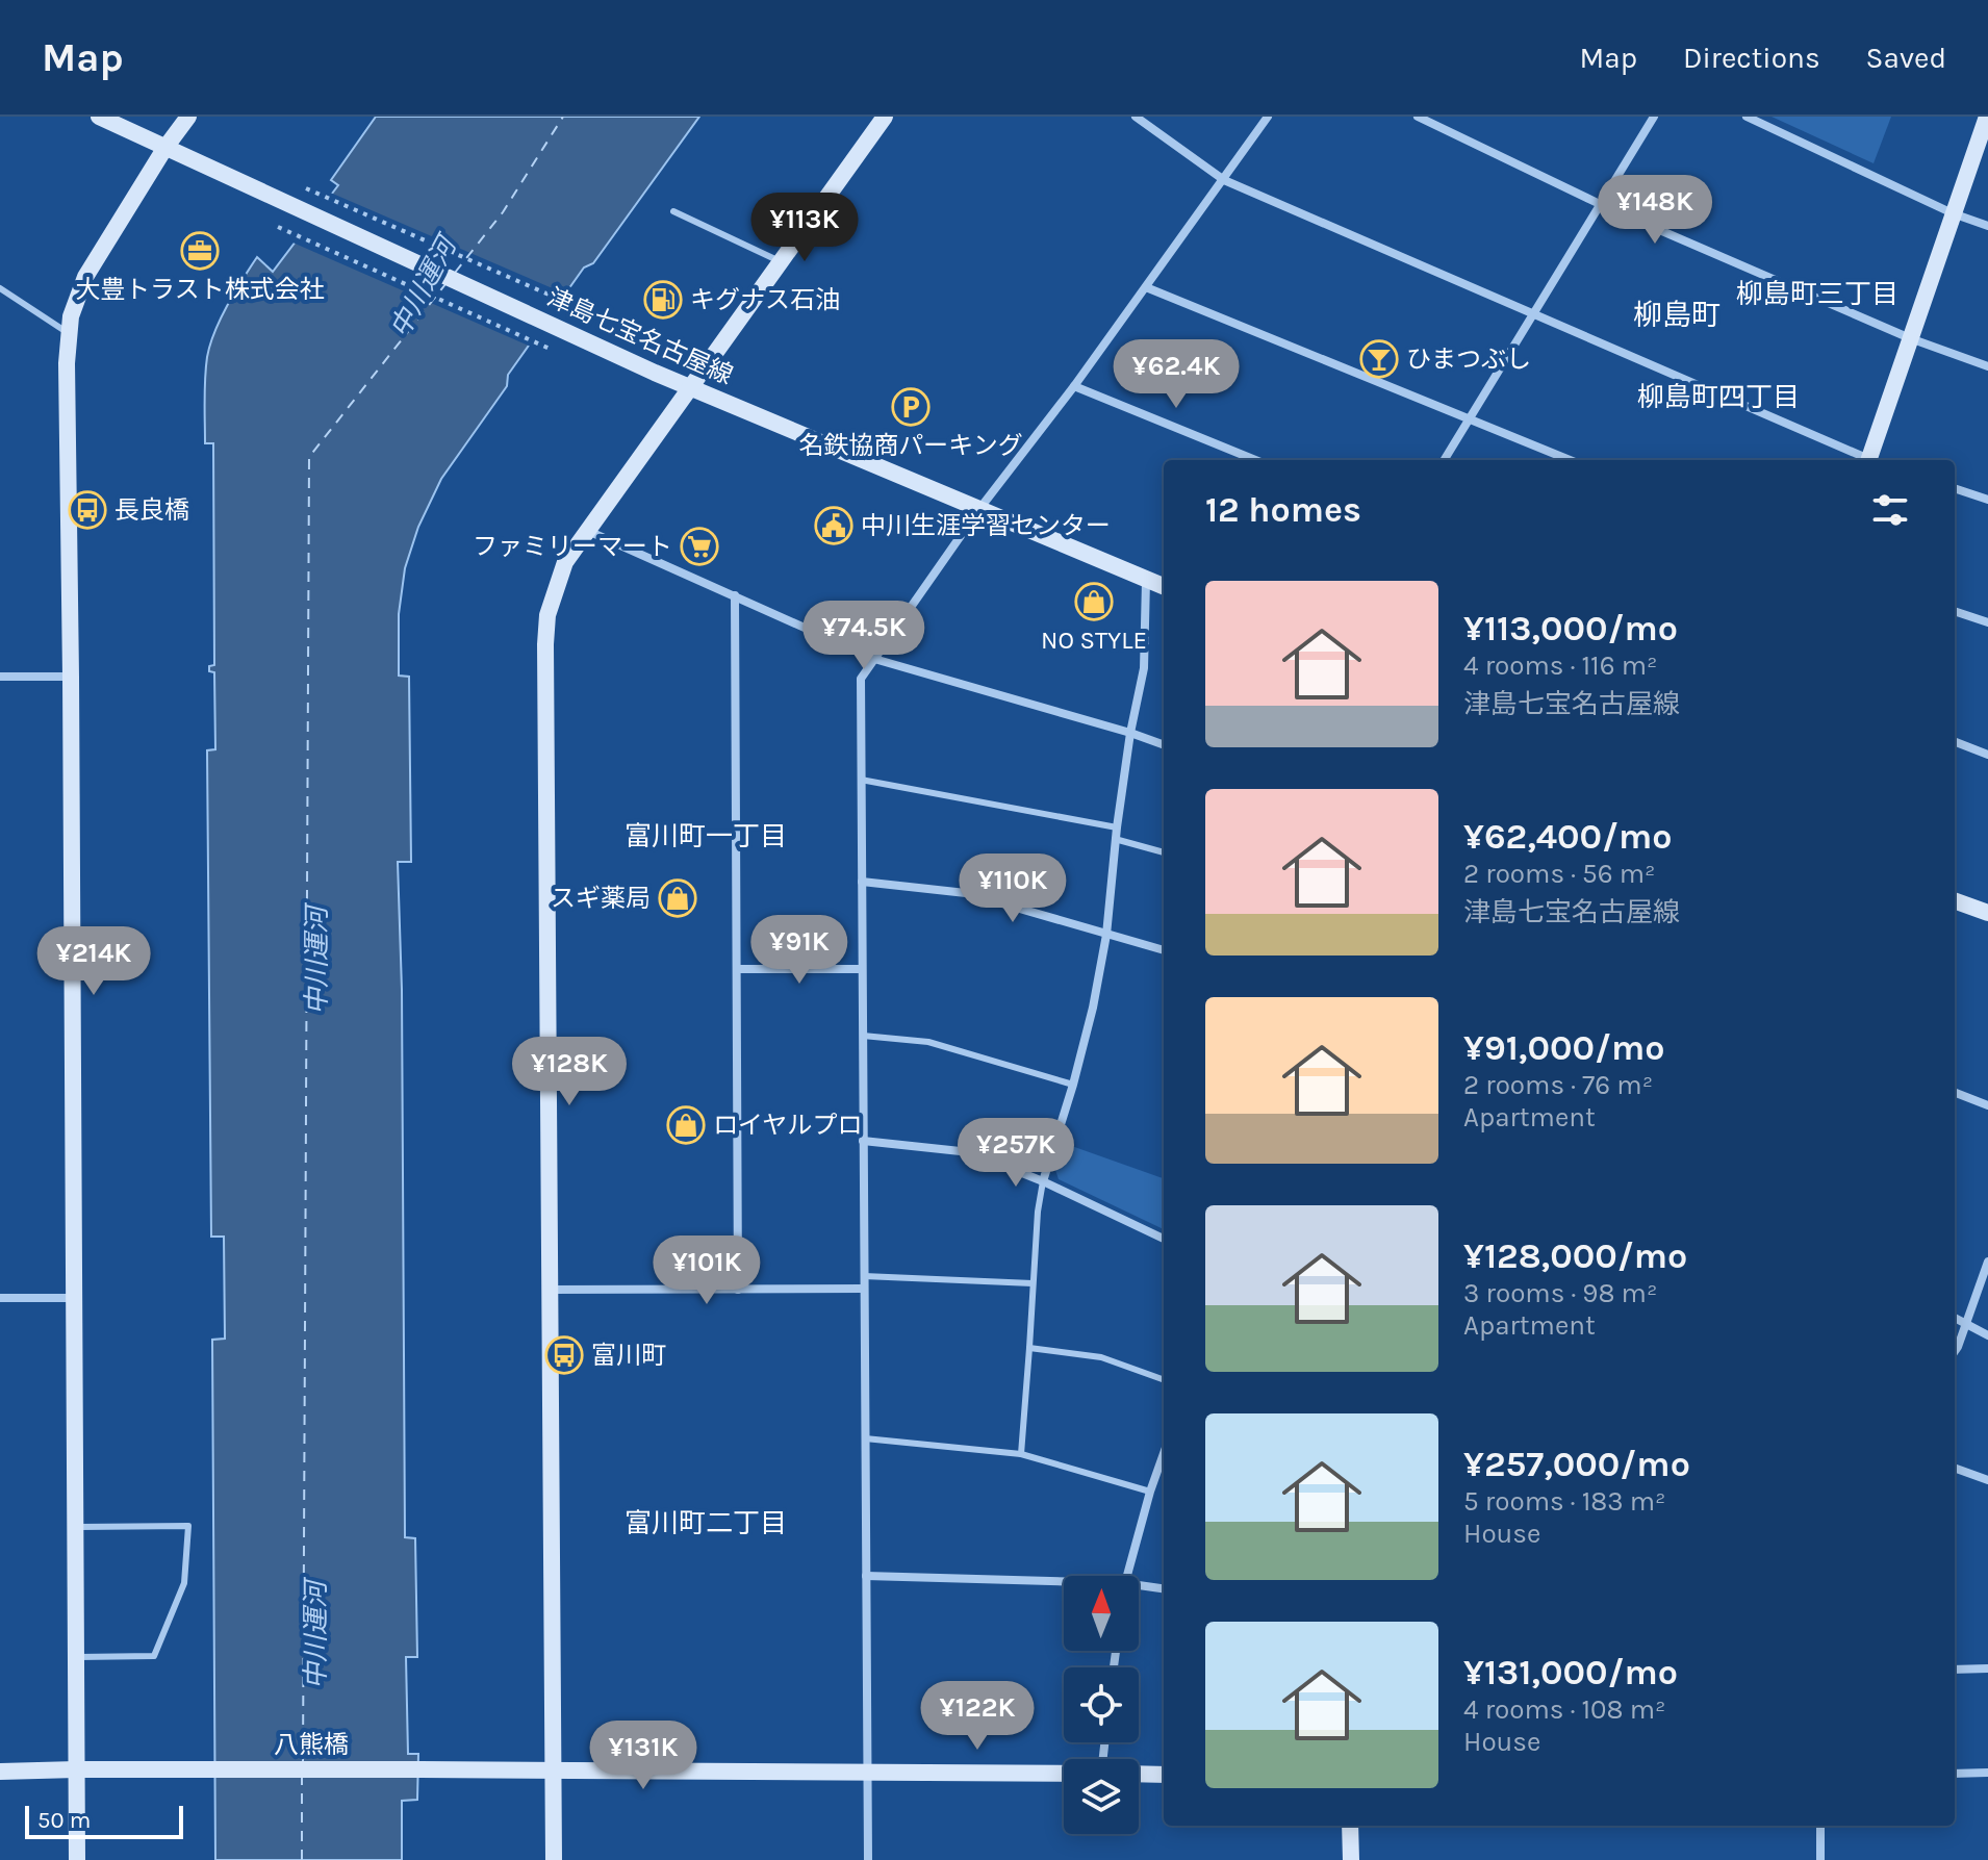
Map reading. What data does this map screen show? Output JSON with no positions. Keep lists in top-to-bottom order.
{
  "streets": {
    "street": ["津島七宝名古屋線", "八熊橋"]
  },
  "districts": [
    "柳島町三丁目",
    "柳島町",
    "柳島町四丁目",
    "富川町一丁目",
    "富川町二丁目"
  ],
  "water": ["中川運河"],
  "places": {
    "office": ["大豊トラスト株式会社"],
    "fuel station": ["キグナス石油"],
    "bar": ["ひまつぶし"],
    "parking": ["名鉄協商パーキング"],
    "bus stop": ["長良橋", "富川町"],
    "public building": ["中川生涯学習センター"],
    "supermarket": ["ファミリーマート"],
    "shop": ["NO STYLE", "スギ薬局", "ロイヤルプロ"]
  },
  "scale_bar": "50 m",
  "north": "top",
  "page": {
    "header": "Map",
    "nav": ["Map", "Directions", "Saved"],
    "price": [
      "¥148K",
      "¥113K",
      "¥62.4K",
      "¥74.5K",
      "¥110K",
      "¥91K",
      "¥214K",
      "¥128K",
      "¥257K",
      "¥101K",
      "¥122K",
      "¥131K"
    ],
    "heading": "12 homes",
    "list": [
      {
        "name": "¥113,000/mo",
        "note": "4 rooms · 116 m² · 津島七宝名古屋線"
      },
      {
        "name": "¥62,400/mo",
        "note": "2 rooms · 56 m² · 津島七宝名古屋線"
      },
      {
        "name": "¥91,000/mo",
        "note": "2 rooms · 76 m² · Apartment"
      },
      {
        "name": "¥128,000/mo",
        "note": "3 rooms · 98 m² · Apartment"
      },
      {
        "name": "¥257,000/mo",
        "note": "5 rooms · 183 m² · House"
      },
      {
        "name": "¥131,000/mo",
        "note": "4 rooms · 108 m² · House"
      }
    ],
    "scale": "50 m"
  }
}
